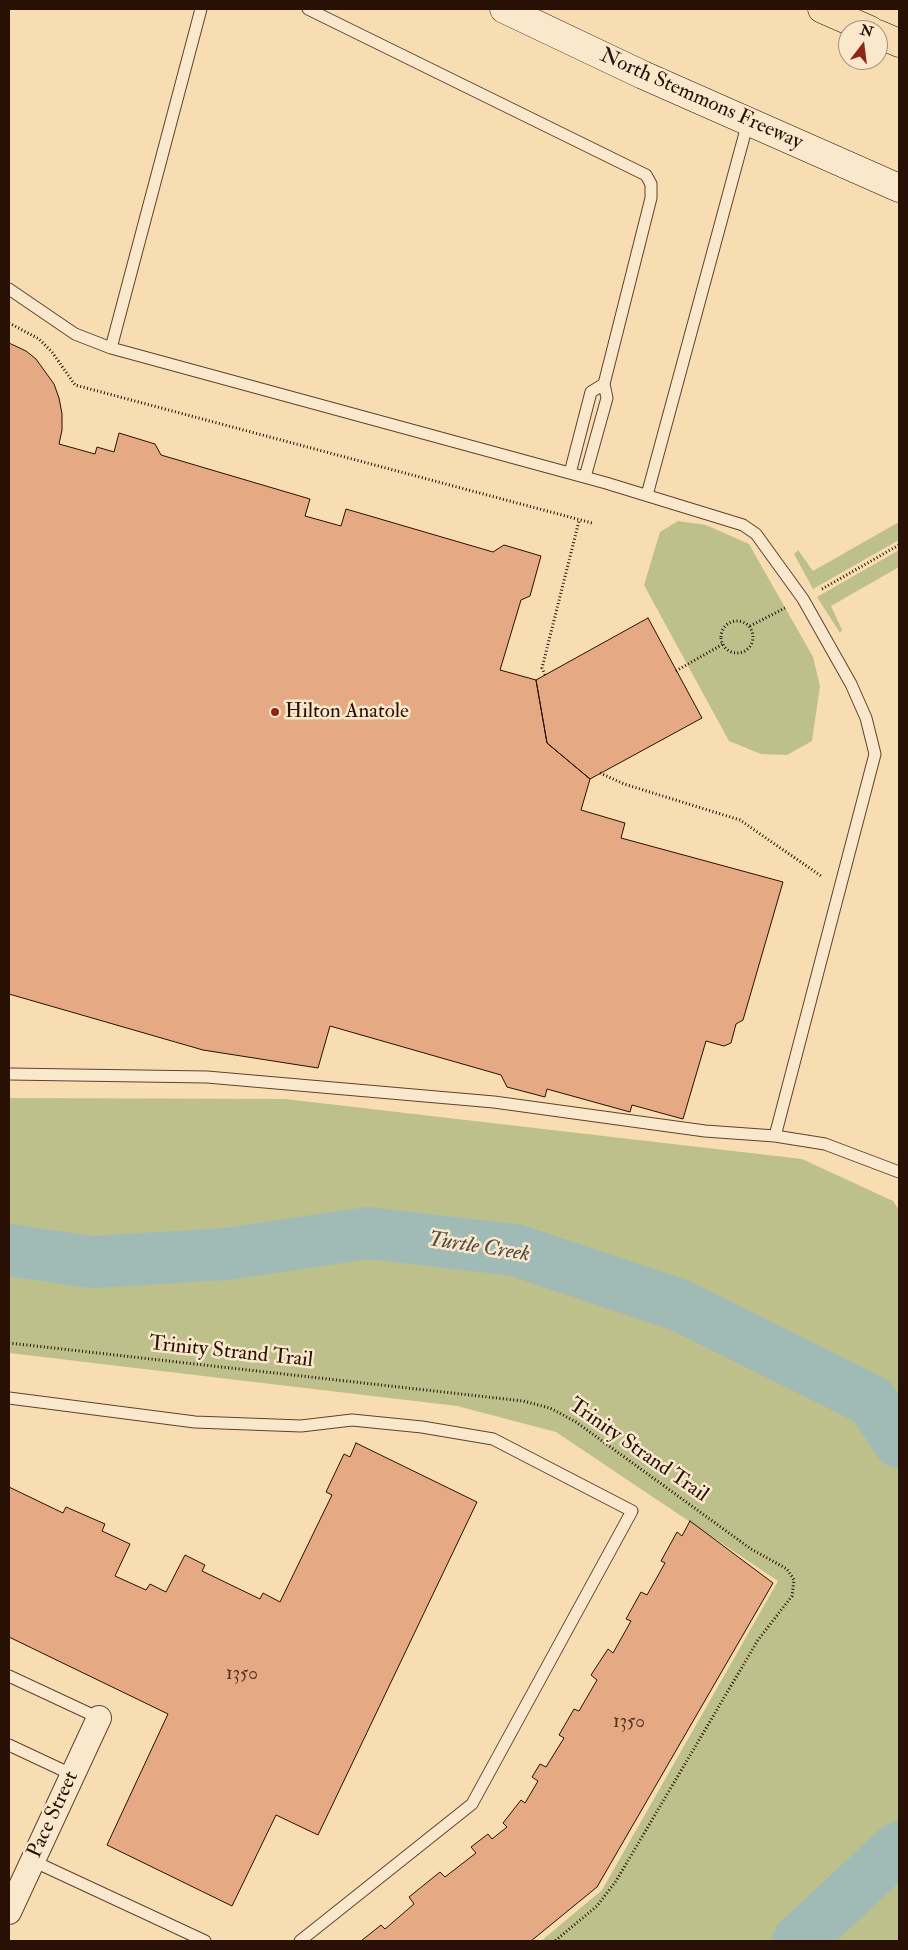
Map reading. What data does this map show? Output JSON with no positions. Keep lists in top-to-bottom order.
{
  "streets": {
    "main road": ["North Stemmons Freeway"],
    "street": ["Pace Street"],
    "path": ["Trinity Strand Trail"]
  },
  "water": ["Turtle Creek"],
  "places": ["Hilton Anatole"],
  "house_numbers": ["1350", "1350"],
  "north": "top"
}
